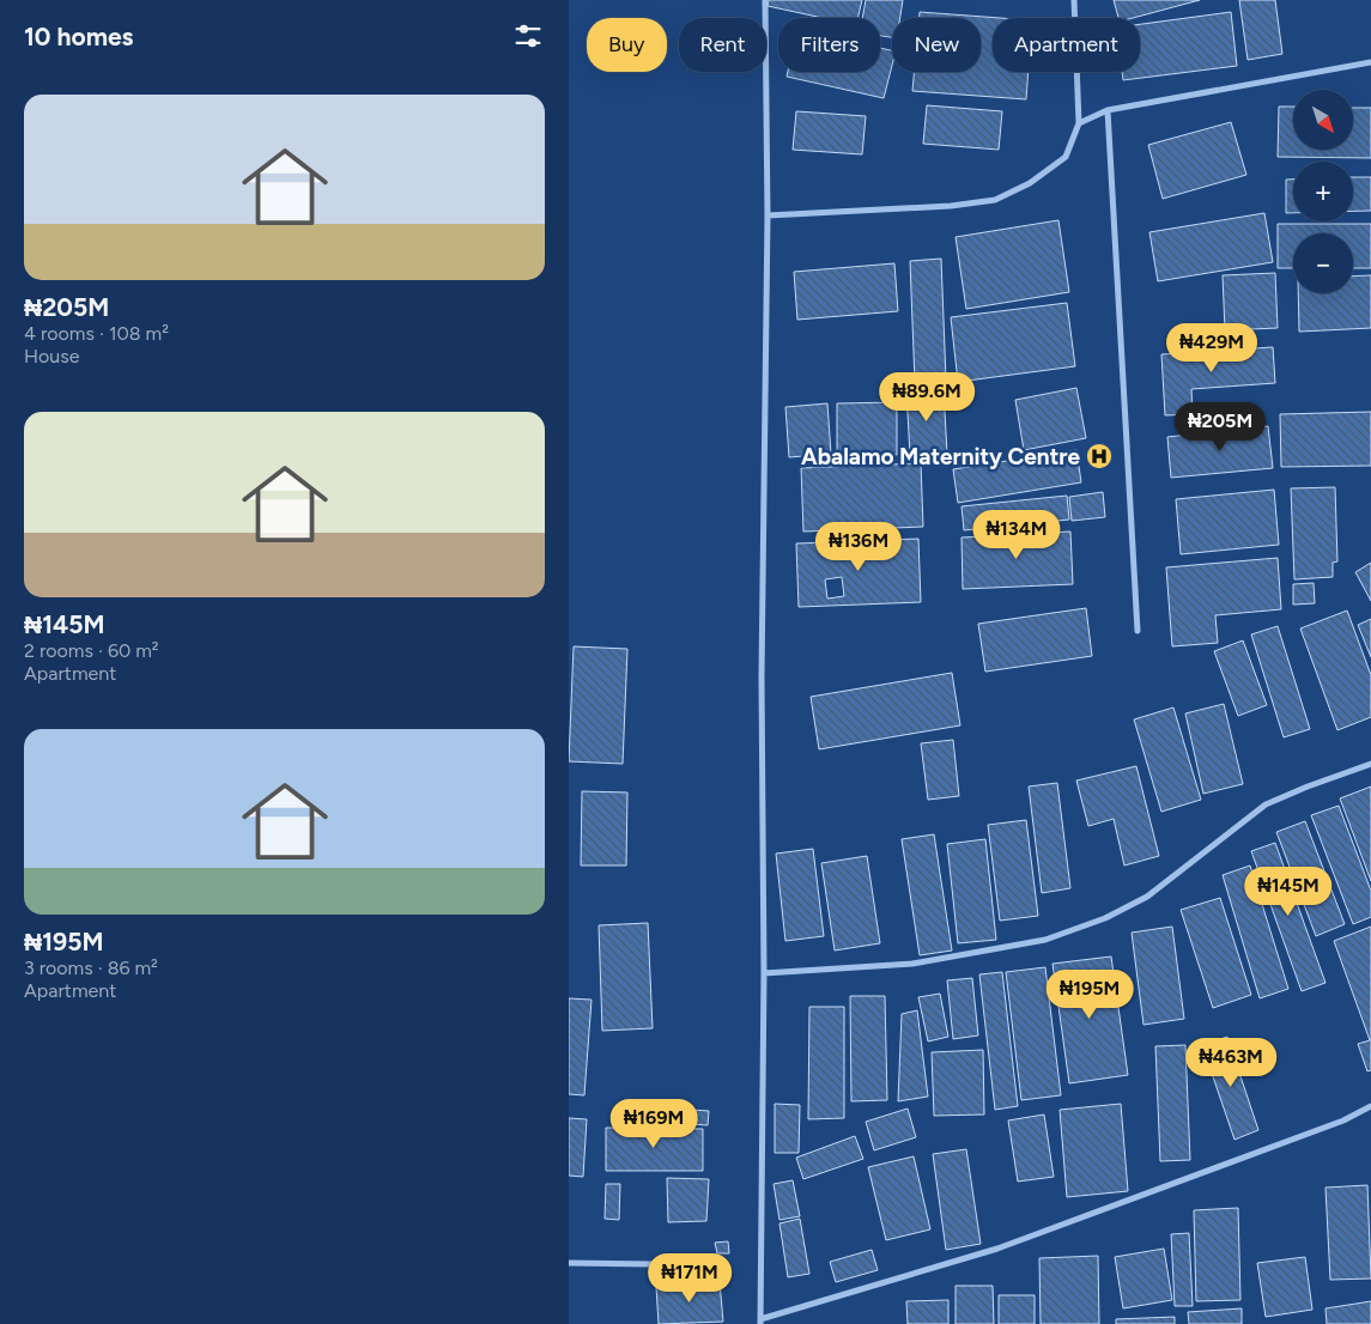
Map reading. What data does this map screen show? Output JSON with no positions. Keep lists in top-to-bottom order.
{
  "places": {
    "hospital": ["Abalamo Maternity Centre"]
  },
  "north": "bottom right",
  "page": {
    "heading": "10 homes",
    "chip": [
      "Buy",
      "Rent",
      "Filters",
      "New",
      "Apartment"
    ],
    "list": [
      {
        "name": "₦205M",
        "note": "4 rooms · 108 m² · House"
      },
      {
        "name": "₦145M",
        "note": "2 rooms · 60 m² · Apartment"
      },
      {
        "name": "₦195M",
        "note": "3 rooms · 86 m² · Apartment"
      }
    ],
    "map_buttons": ["+", "−"],
    "price": [
      "₦429M",
      "₦89.6M",
      "₦205M",
      "₦134M",
      "₦136M",
      "₦145M",
      "₦195M",
      "₦463M",
      "₦169M",
      "₦171M"
    ]
  }
}
